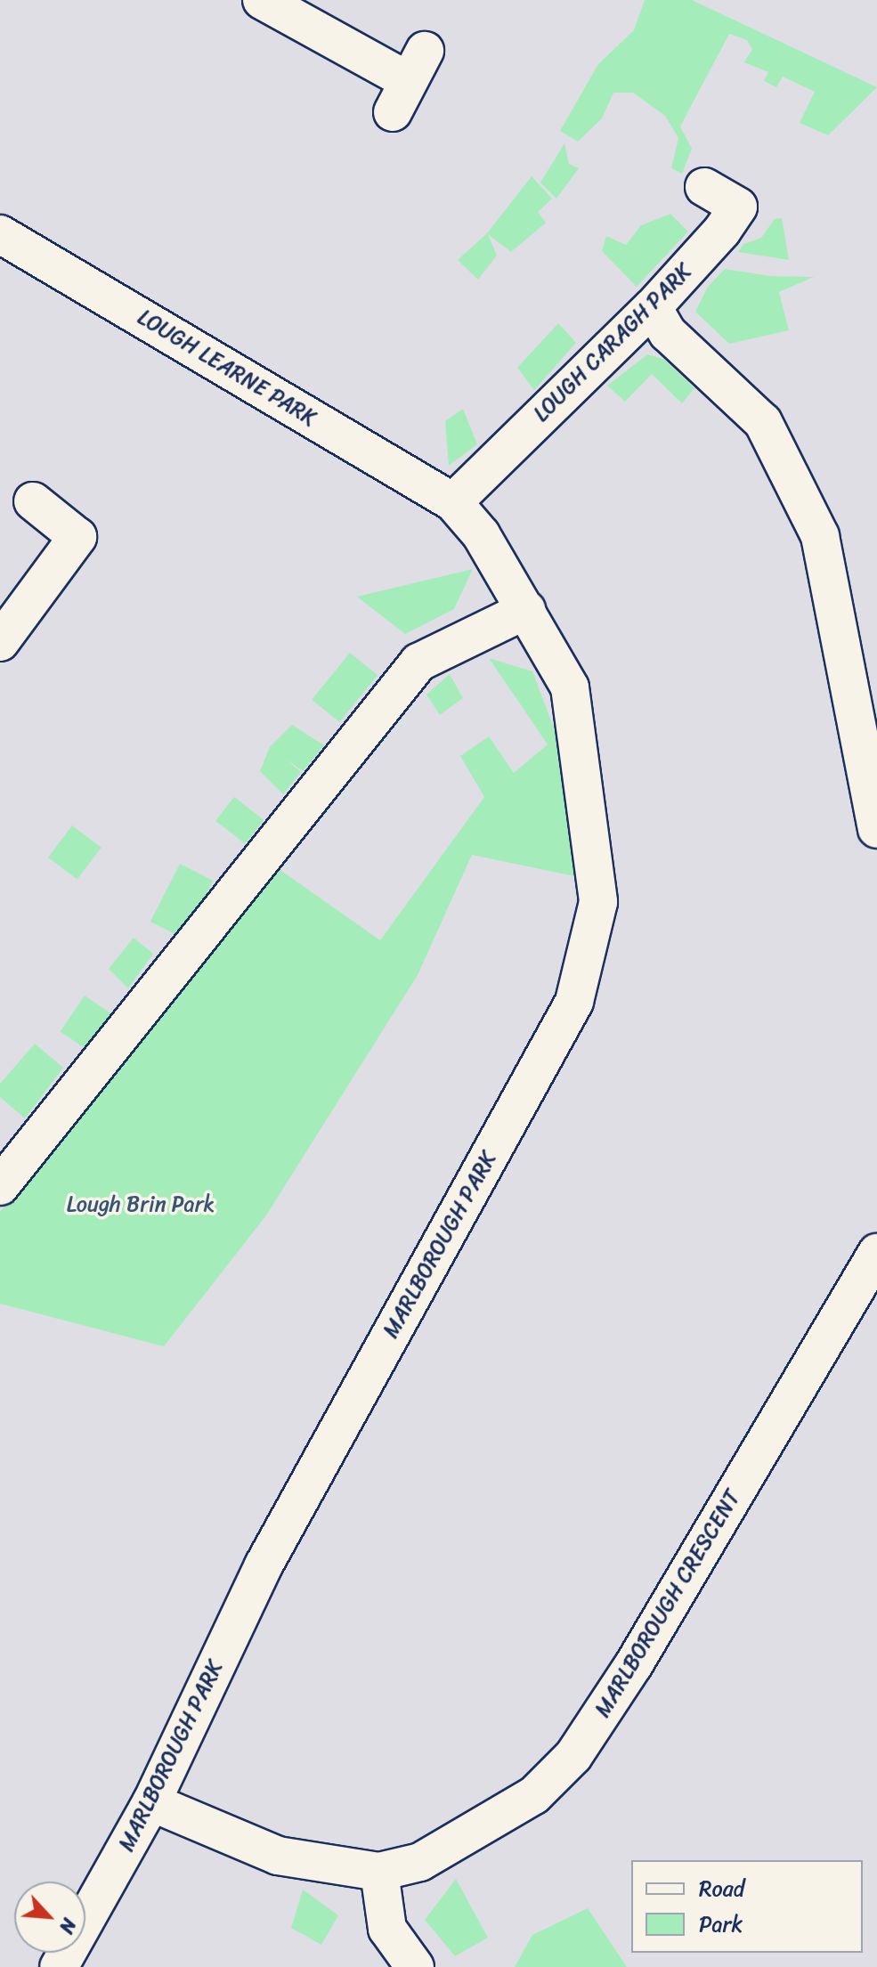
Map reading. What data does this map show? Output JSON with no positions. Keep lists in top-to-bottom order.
{
  "streets": {
    "street": [
      "LOUGH CARAGH PARK",
      "LOUGH LEARNE PARK",
      "MARLBOROUGH PARK",
      "MARLBOROUGH CRESCENT"
    ]
  },
  "crossings": [
    ["LOUGH CARAGH PARK", "LOUGH LEARNE PARK"],
    ["LOUGH CARAGH PARK", "MARLBOROUGH PARK"],
    ["LOUGH LEARNE PARK", "MARLBOROUGH PARK"],
    ["MARLBOROUGH PARK", "MARLBOROUGH CRESCENT"]
  ],
  "parks": ["Lough Brin Park"],
  "legend": ["Road", "Park"],
  "north": "bottom right"
}
